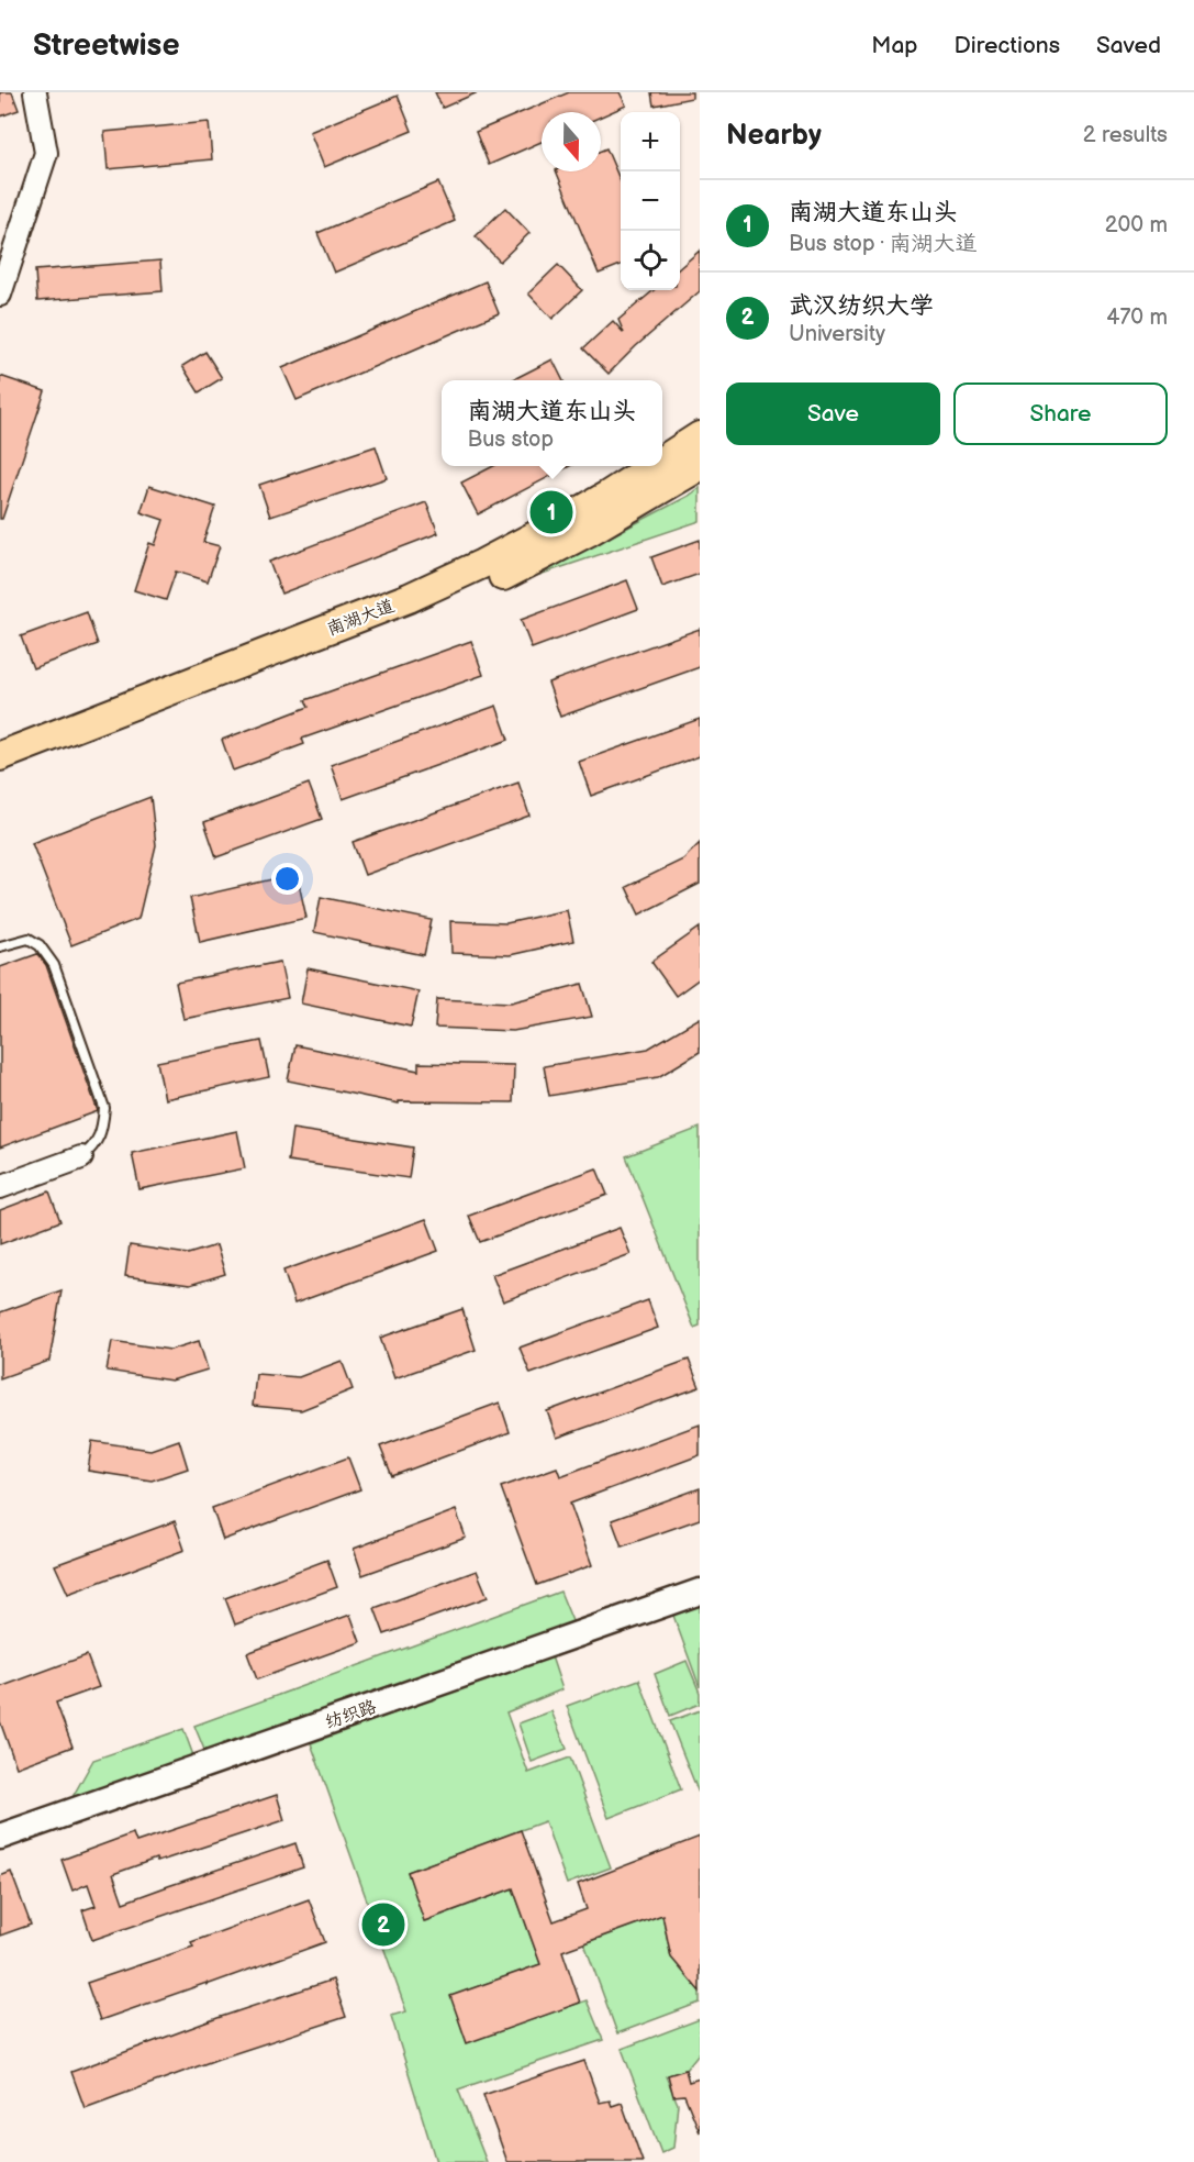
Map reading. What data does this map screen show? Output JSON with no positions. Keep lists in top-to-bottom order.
{
  "streets": {
    "main road": ["南湖大道", "纺织路"]
  },
  "north": "bottom",
  "page": {
    "header": "Streetwise",
    "nav": ["Map", "Directions", "Saved"],
    "heading": ["Nearby", "2 results"],
    "map_buttons": ["+", "−"],
    "list": [
      {
        "mark": "1",
        "name": "南湖大道东山头",
        "note": "Bus stop · 南湖大道",
        "value": "200 m"
      },
      {
        "mark": "2",
        "name": "武汉纺织大学",
        "note": "University",
        "value": "470 m"
      }
    ],
    "buttons": ["Save", "Share"],
    "popup": ["南湖大道东山头", "Bus stop"],
    "pins": ["1", "2"]
  }
}
